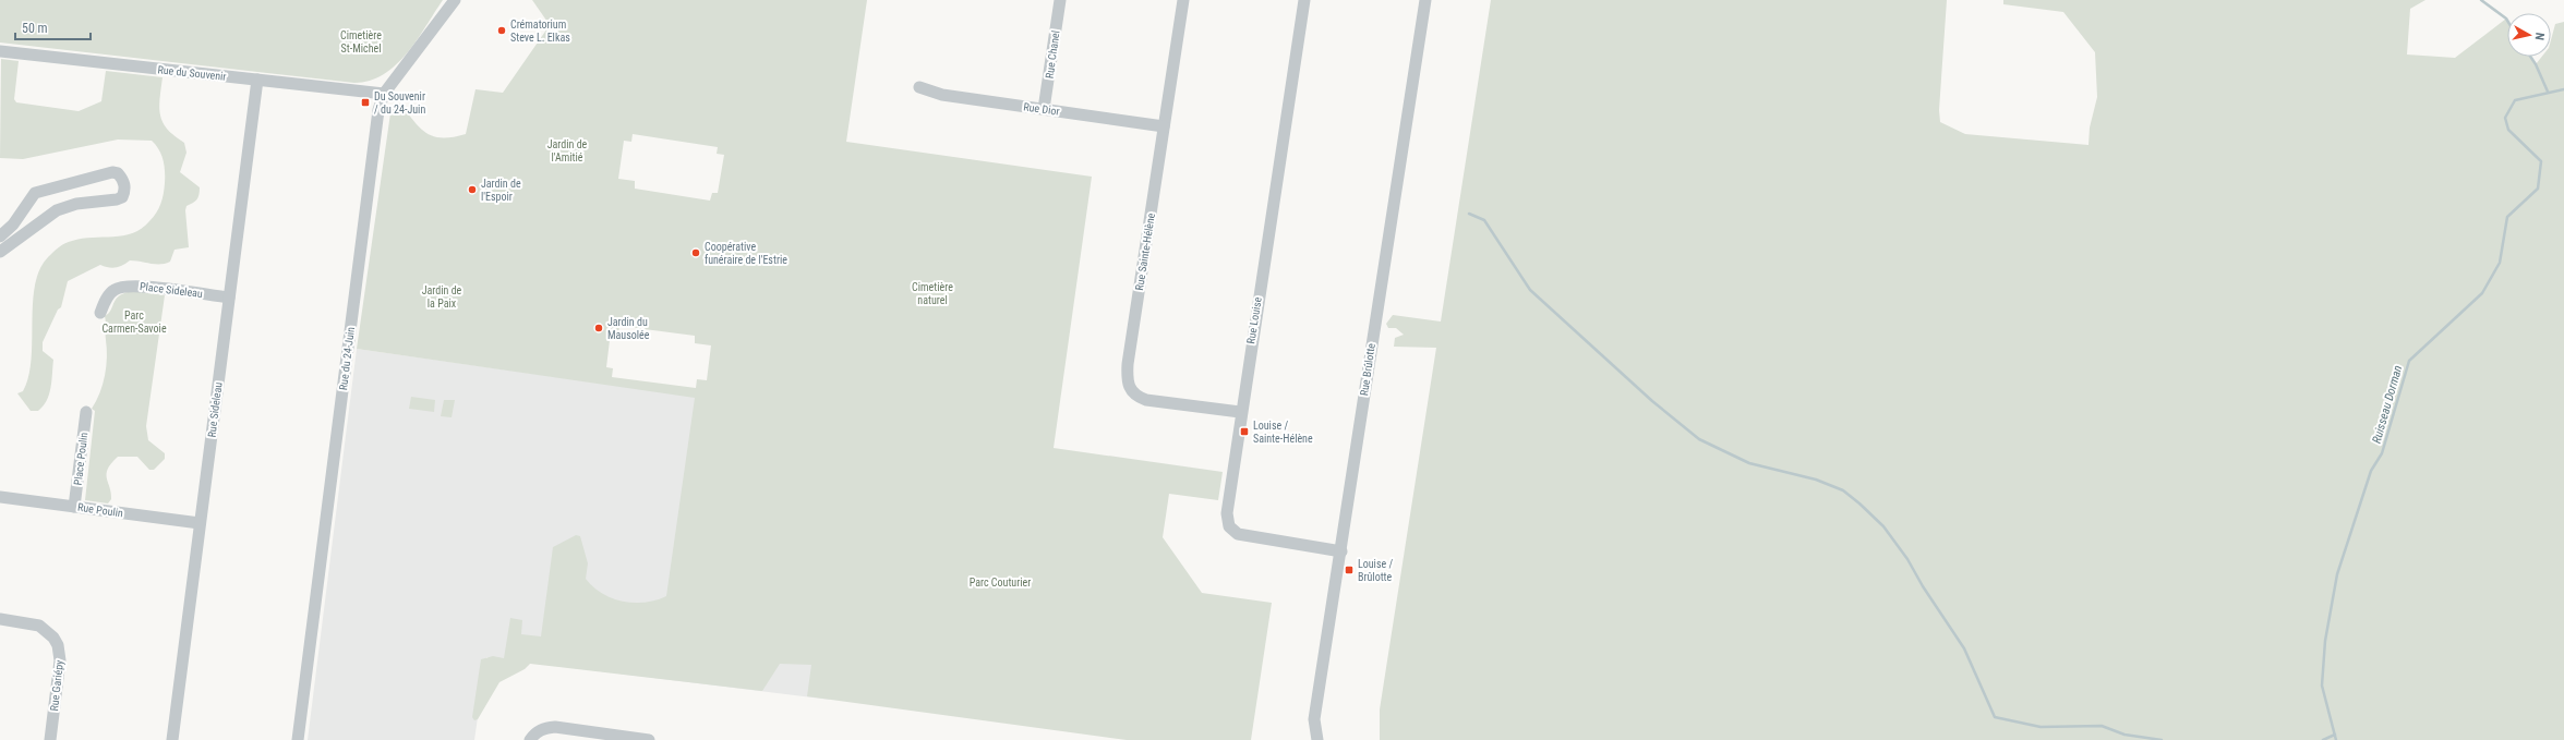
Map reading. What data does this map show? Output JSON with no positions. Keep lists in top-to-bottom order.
{
  "streets": {
    "street": [
      "Rue Chanel",
      "Rue du Souvenir",
      "Rue Dior",
      "Rue Sainte-Hélène",
      "Place Sideleau",
      "Rue Louise",
      "Rue du 24-Juin",
      "Rue Brûlotte",
      "Rue Sideleau",
      "Place Poulin",
      "Rue Poulin",
      "Rue Gariépy"
    ]
  },
  "crossings": [
    ["Rue Chanel", "Rue Dior"],
    ["Rue du Souvenir", "Rue du 24-Juin"],
    ["Rue du Souvenir", "Rue Sideleau"],
    ["Rue Dior", "Rue Sainte-Hélène"],
    ["Rue Sainte-Hélène", "Rue Louise"],
    ["Place Sideleau", "Rue Sideleau"],
    ["Rue Louise", "Rue Brûlotte"],
    ["Rue Sideleau", "Rue Poulin"],
    ["Place Poulin", "Rue Poulin"]
  ],
  "water": ["Ruisseau Dorman"],
  "parks": [
    "Cimetière St-Michel",
    "Jardin de l'Amitié",
    "Cimetière naturel",
    "Jardin de la Paix",
    "Parc Carmen-Savoie",
    "Parc Couturier"
  ],
  "places": {
    "other": [
      "Crématorium Steve L. Elkas",
      "Jardin de l'Espoir",
      "Coopérative funéraire de l'Estrie",
      "Jardin du Mausolée"
    ],
    "transit": ["Du Souvenir / du 24-Juin", "Louise / Sainte-Hélène", "Louise / Brûlotte"]
  },
  "scale_bar": "50 m",
  "north": "right"
}
